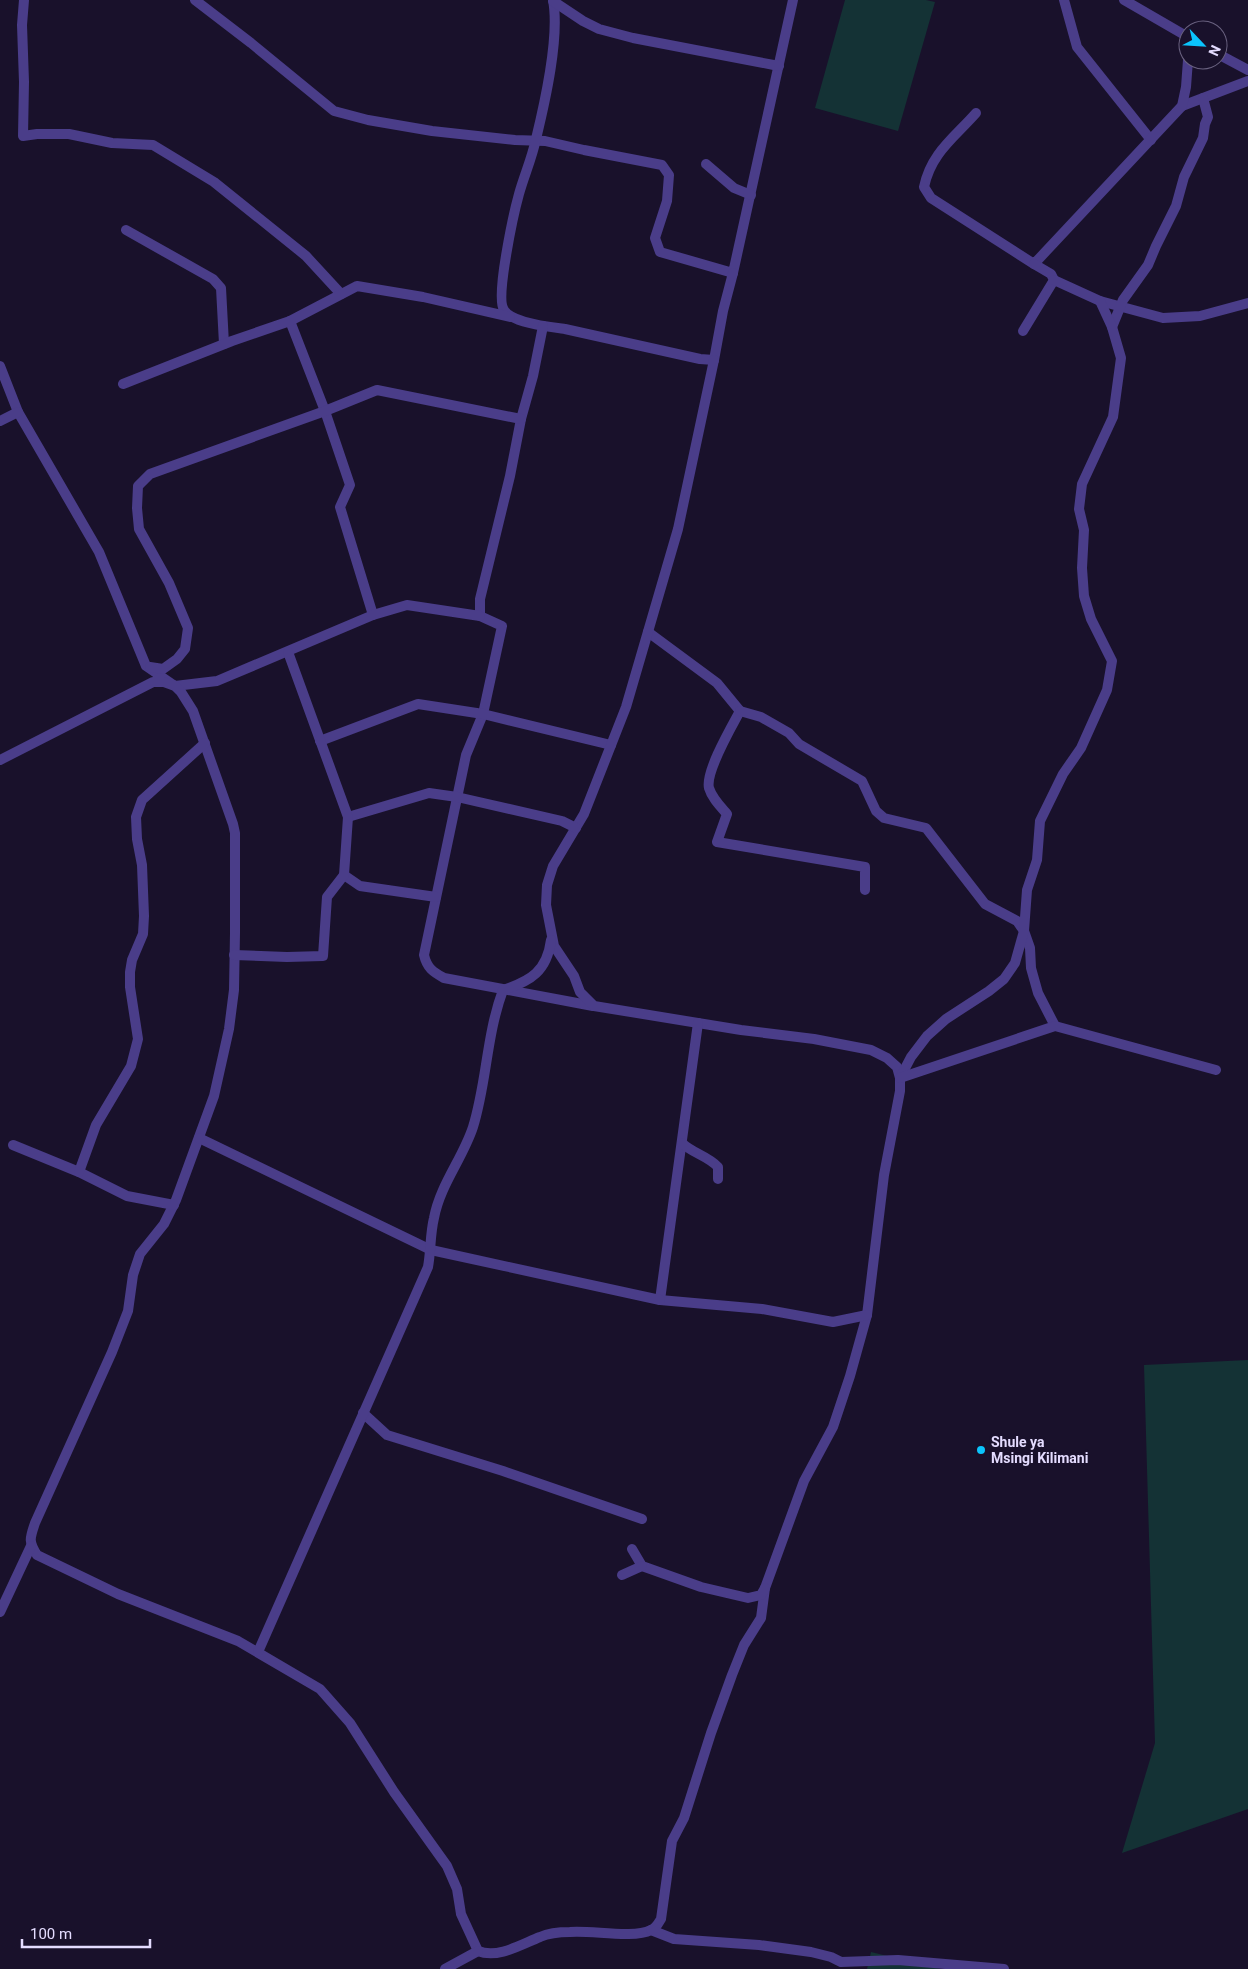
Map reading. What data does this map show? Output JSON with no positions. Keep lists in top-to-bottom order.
{
  "places": ["Shule ya Msingi Kilimani"],
  "scale_bar": "100 m",
  "north": "bottom right"
}
